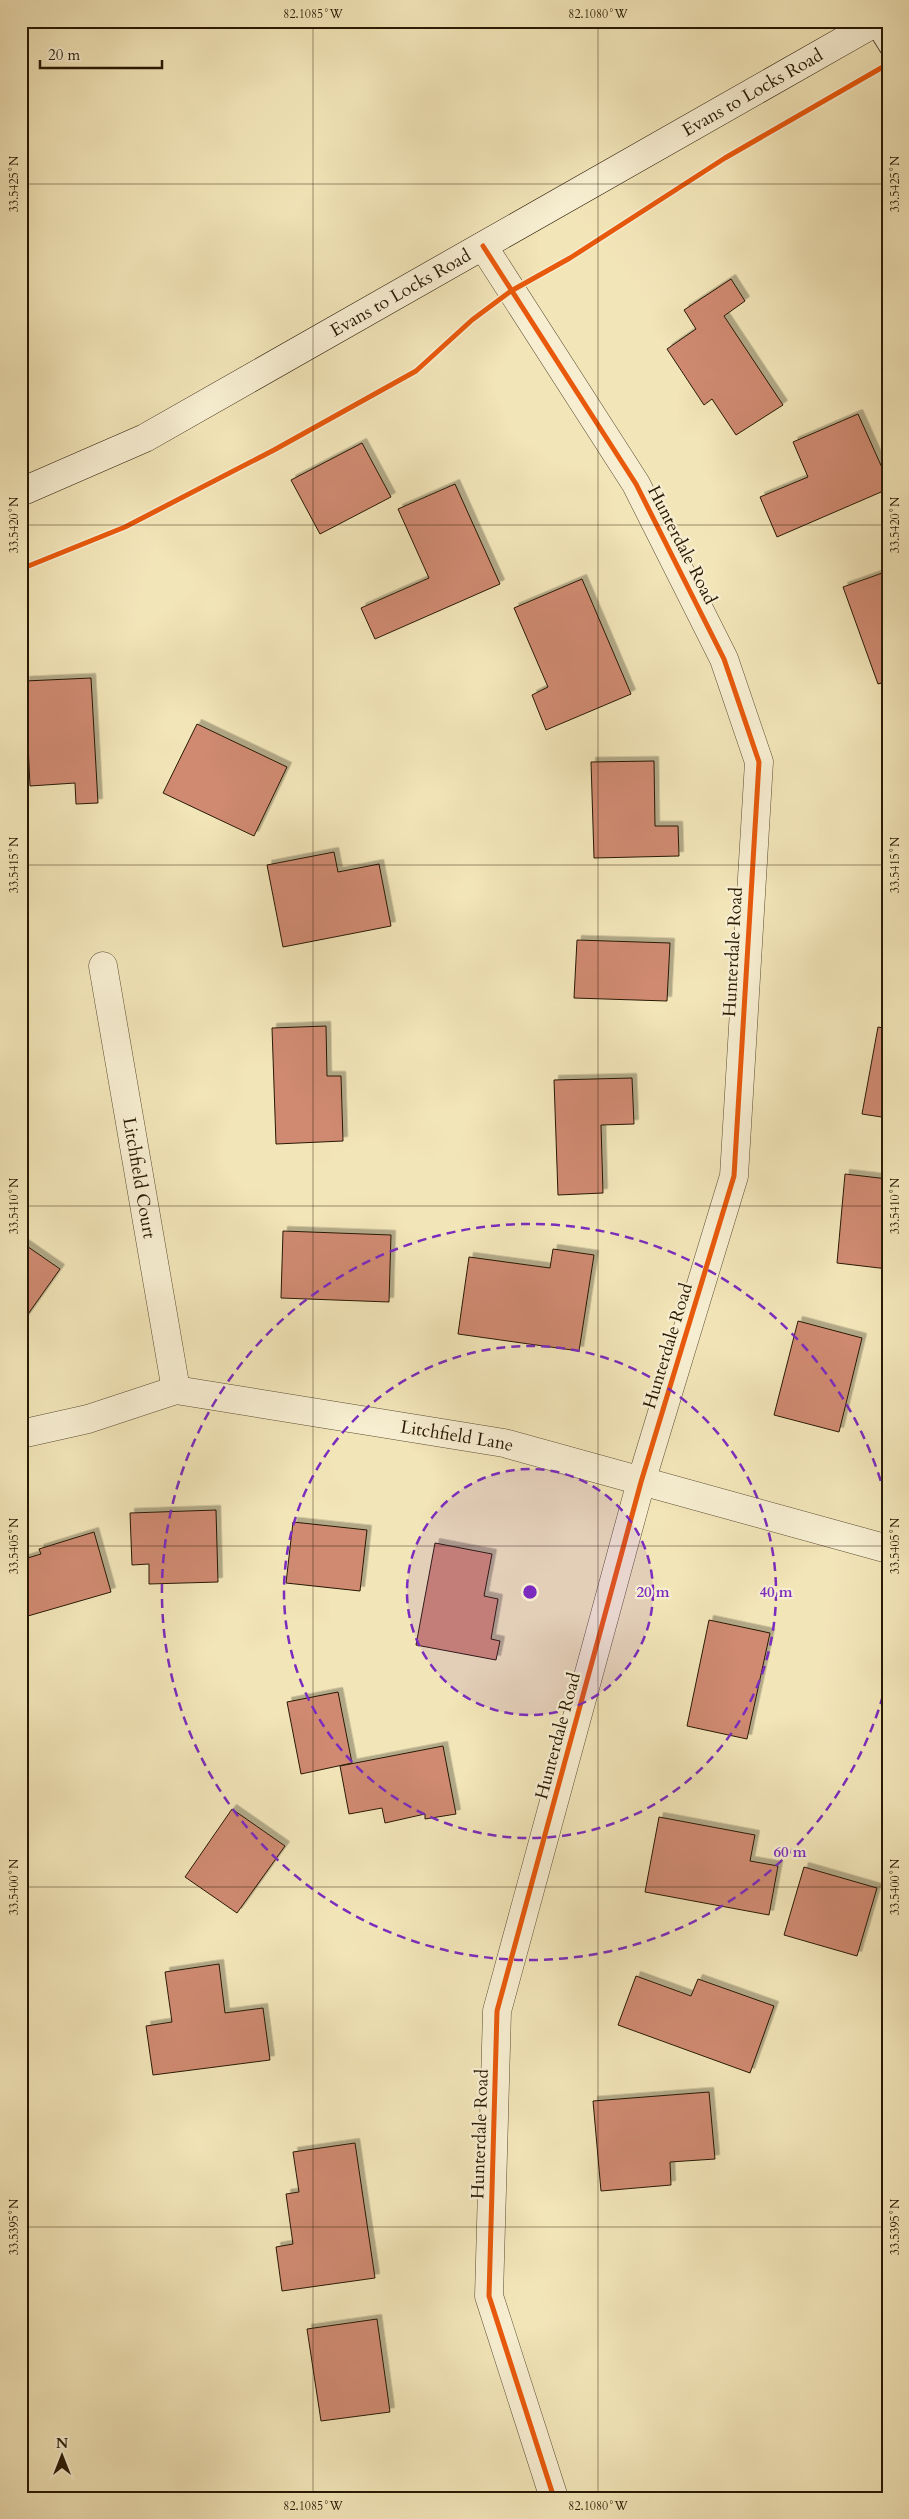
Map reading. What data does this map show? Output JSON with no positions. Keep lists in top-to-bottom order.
{
  "streets": {
    "street": [
      "Evans to Locks Road",
      "Hunterdale Road",
      "Litchfield Court",
      "Litchfield Lane"
    ]
  },
  "crossings": [
    ["Evans to Locks Road", "Hunterdale Road"],
    ["Hunterdale Road", "Litchfield Lane"],
    ["Litchfield Court", "Litchfield Lane"]
  ],
  "scale_bar": "20 m",
  "north": "top",
  "coordinates": [
    "82.1085°W",
    "82.1080°W",
    "33.5425°N",
    "33.5420°N",
    "33.5415°N",
    "33.5410°N",
    "33.5405°N",
    "33.5400°N",
    "33.5395°N"
  ],
  "rings": ["20 m", "40 m", "60 m"]
}
